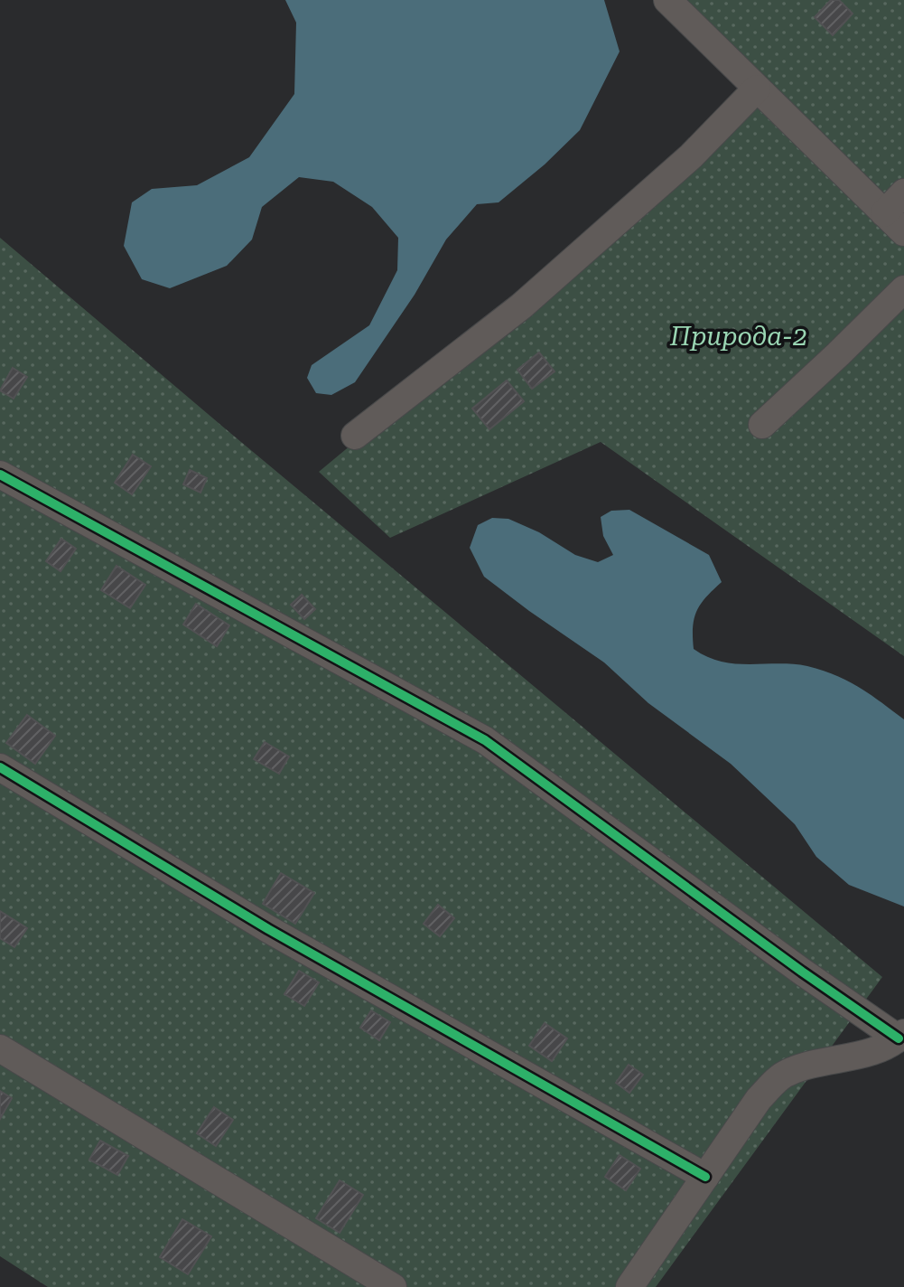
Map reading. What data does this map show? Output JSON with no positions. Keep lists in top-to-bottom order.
{
  "parks": ["Природа-2"]
}
